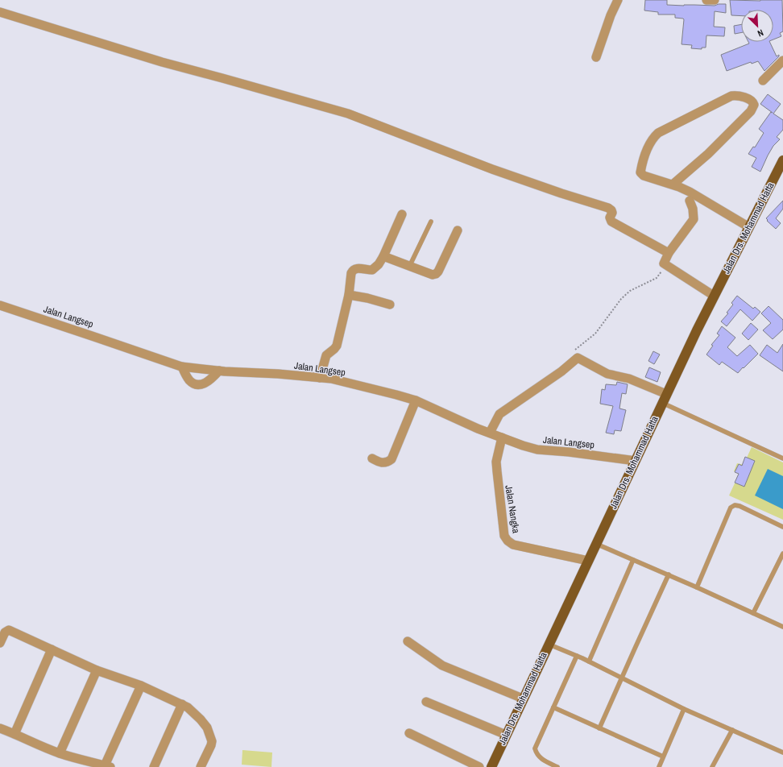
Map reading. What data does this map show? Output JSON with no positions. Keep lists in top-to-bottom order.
{
  "streets": {
    "main road": ["Jalan Drs. Mohammad Hatta"],
    "street": ["Jalan Langsep", "Jalan Nangka"]
  },
  "crossings": [
    ["Jalan Drs. Mohammad Hatta", "Jalan Langsep"],
    ["Jalan Drs. Mohammad Hatta", "Jalan Nangka"],
    ["Jalan Langsep", "Jalan Nangka"]
  ],
  "north": "bottom right"
}
